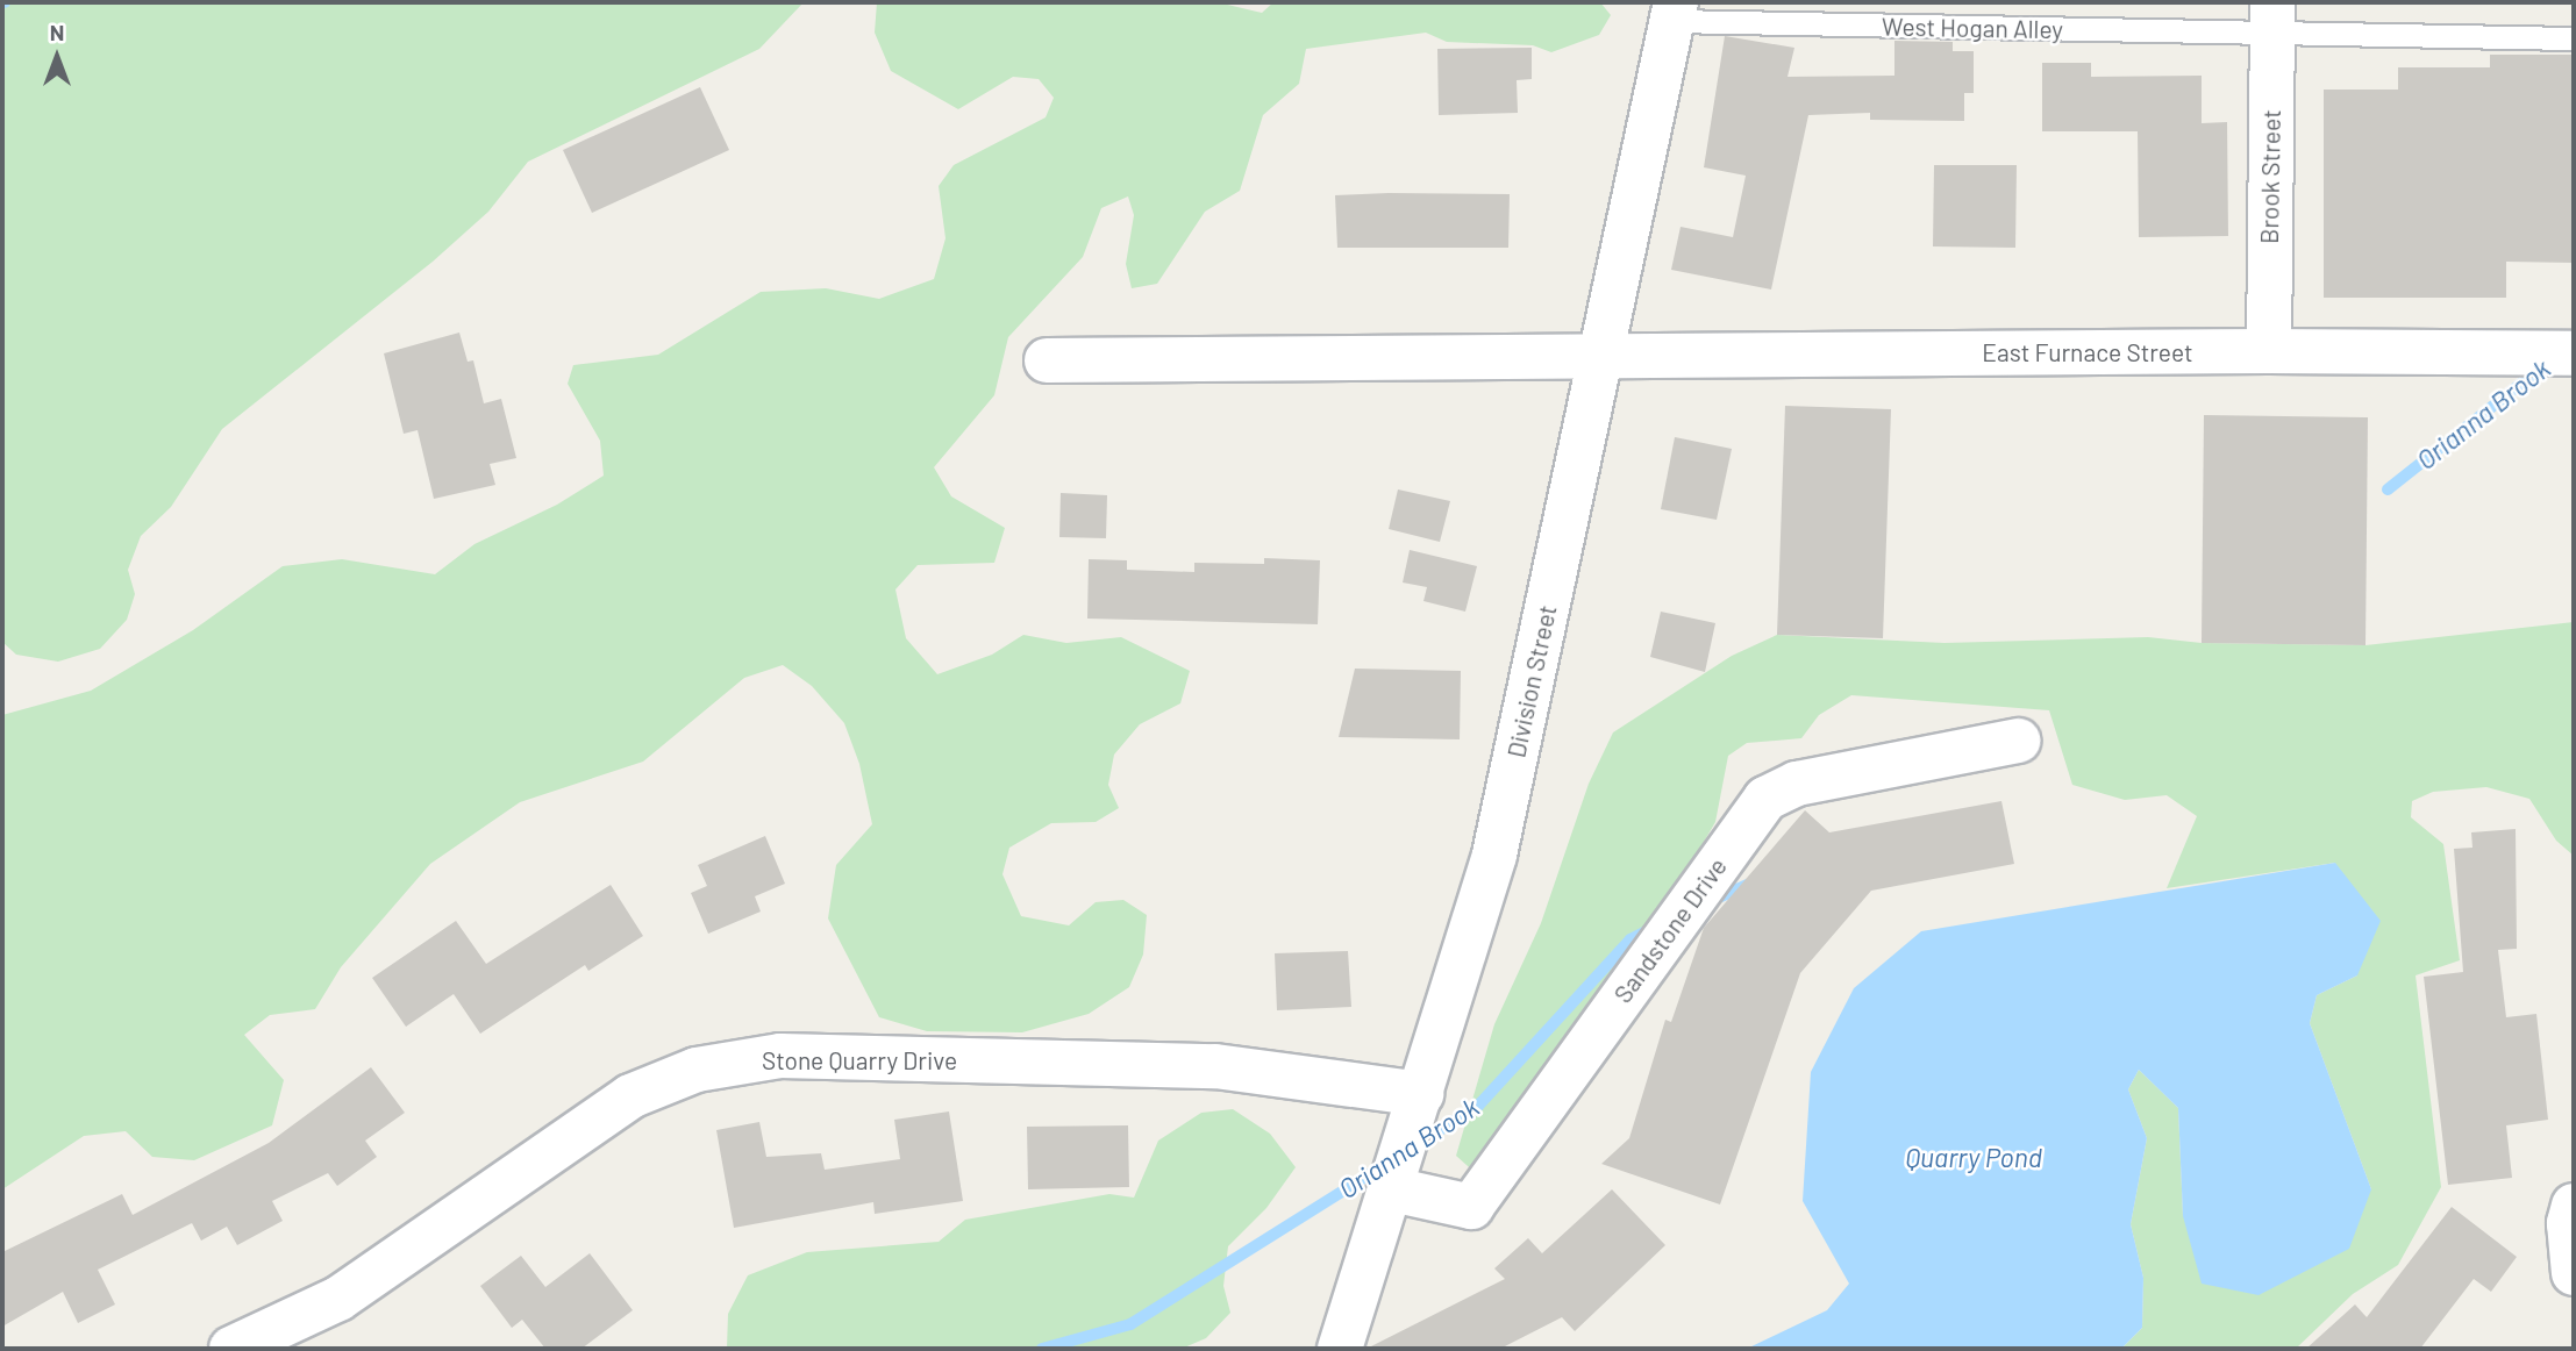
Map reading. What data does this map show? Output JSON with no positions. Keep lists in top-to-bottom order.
{
  "streets": {
    "street": [
      "Brook Street",
      "East Furnace Street",
      "Division Street",
      "Sandstone Drive",
      "Stone Quarry Drive"
    ],
    "lane": ["West Hogan Alley"]
  },
  "crossings": [
    ["West Hogan Alley", "Brook Street"],
    ["West Hogan Alley", "Division Street"],
    ["Brook Street", "East Furnace Street"],
    ["East Furnace Street", "Division Street"],
    ["Division Street", "Sandstone Drive"],
    ["Division Street", "Stone Quarry Drive"]
  ],
  "water": ["Orianna Brook", "Quarry Pond"],
  "north": "top"
}
